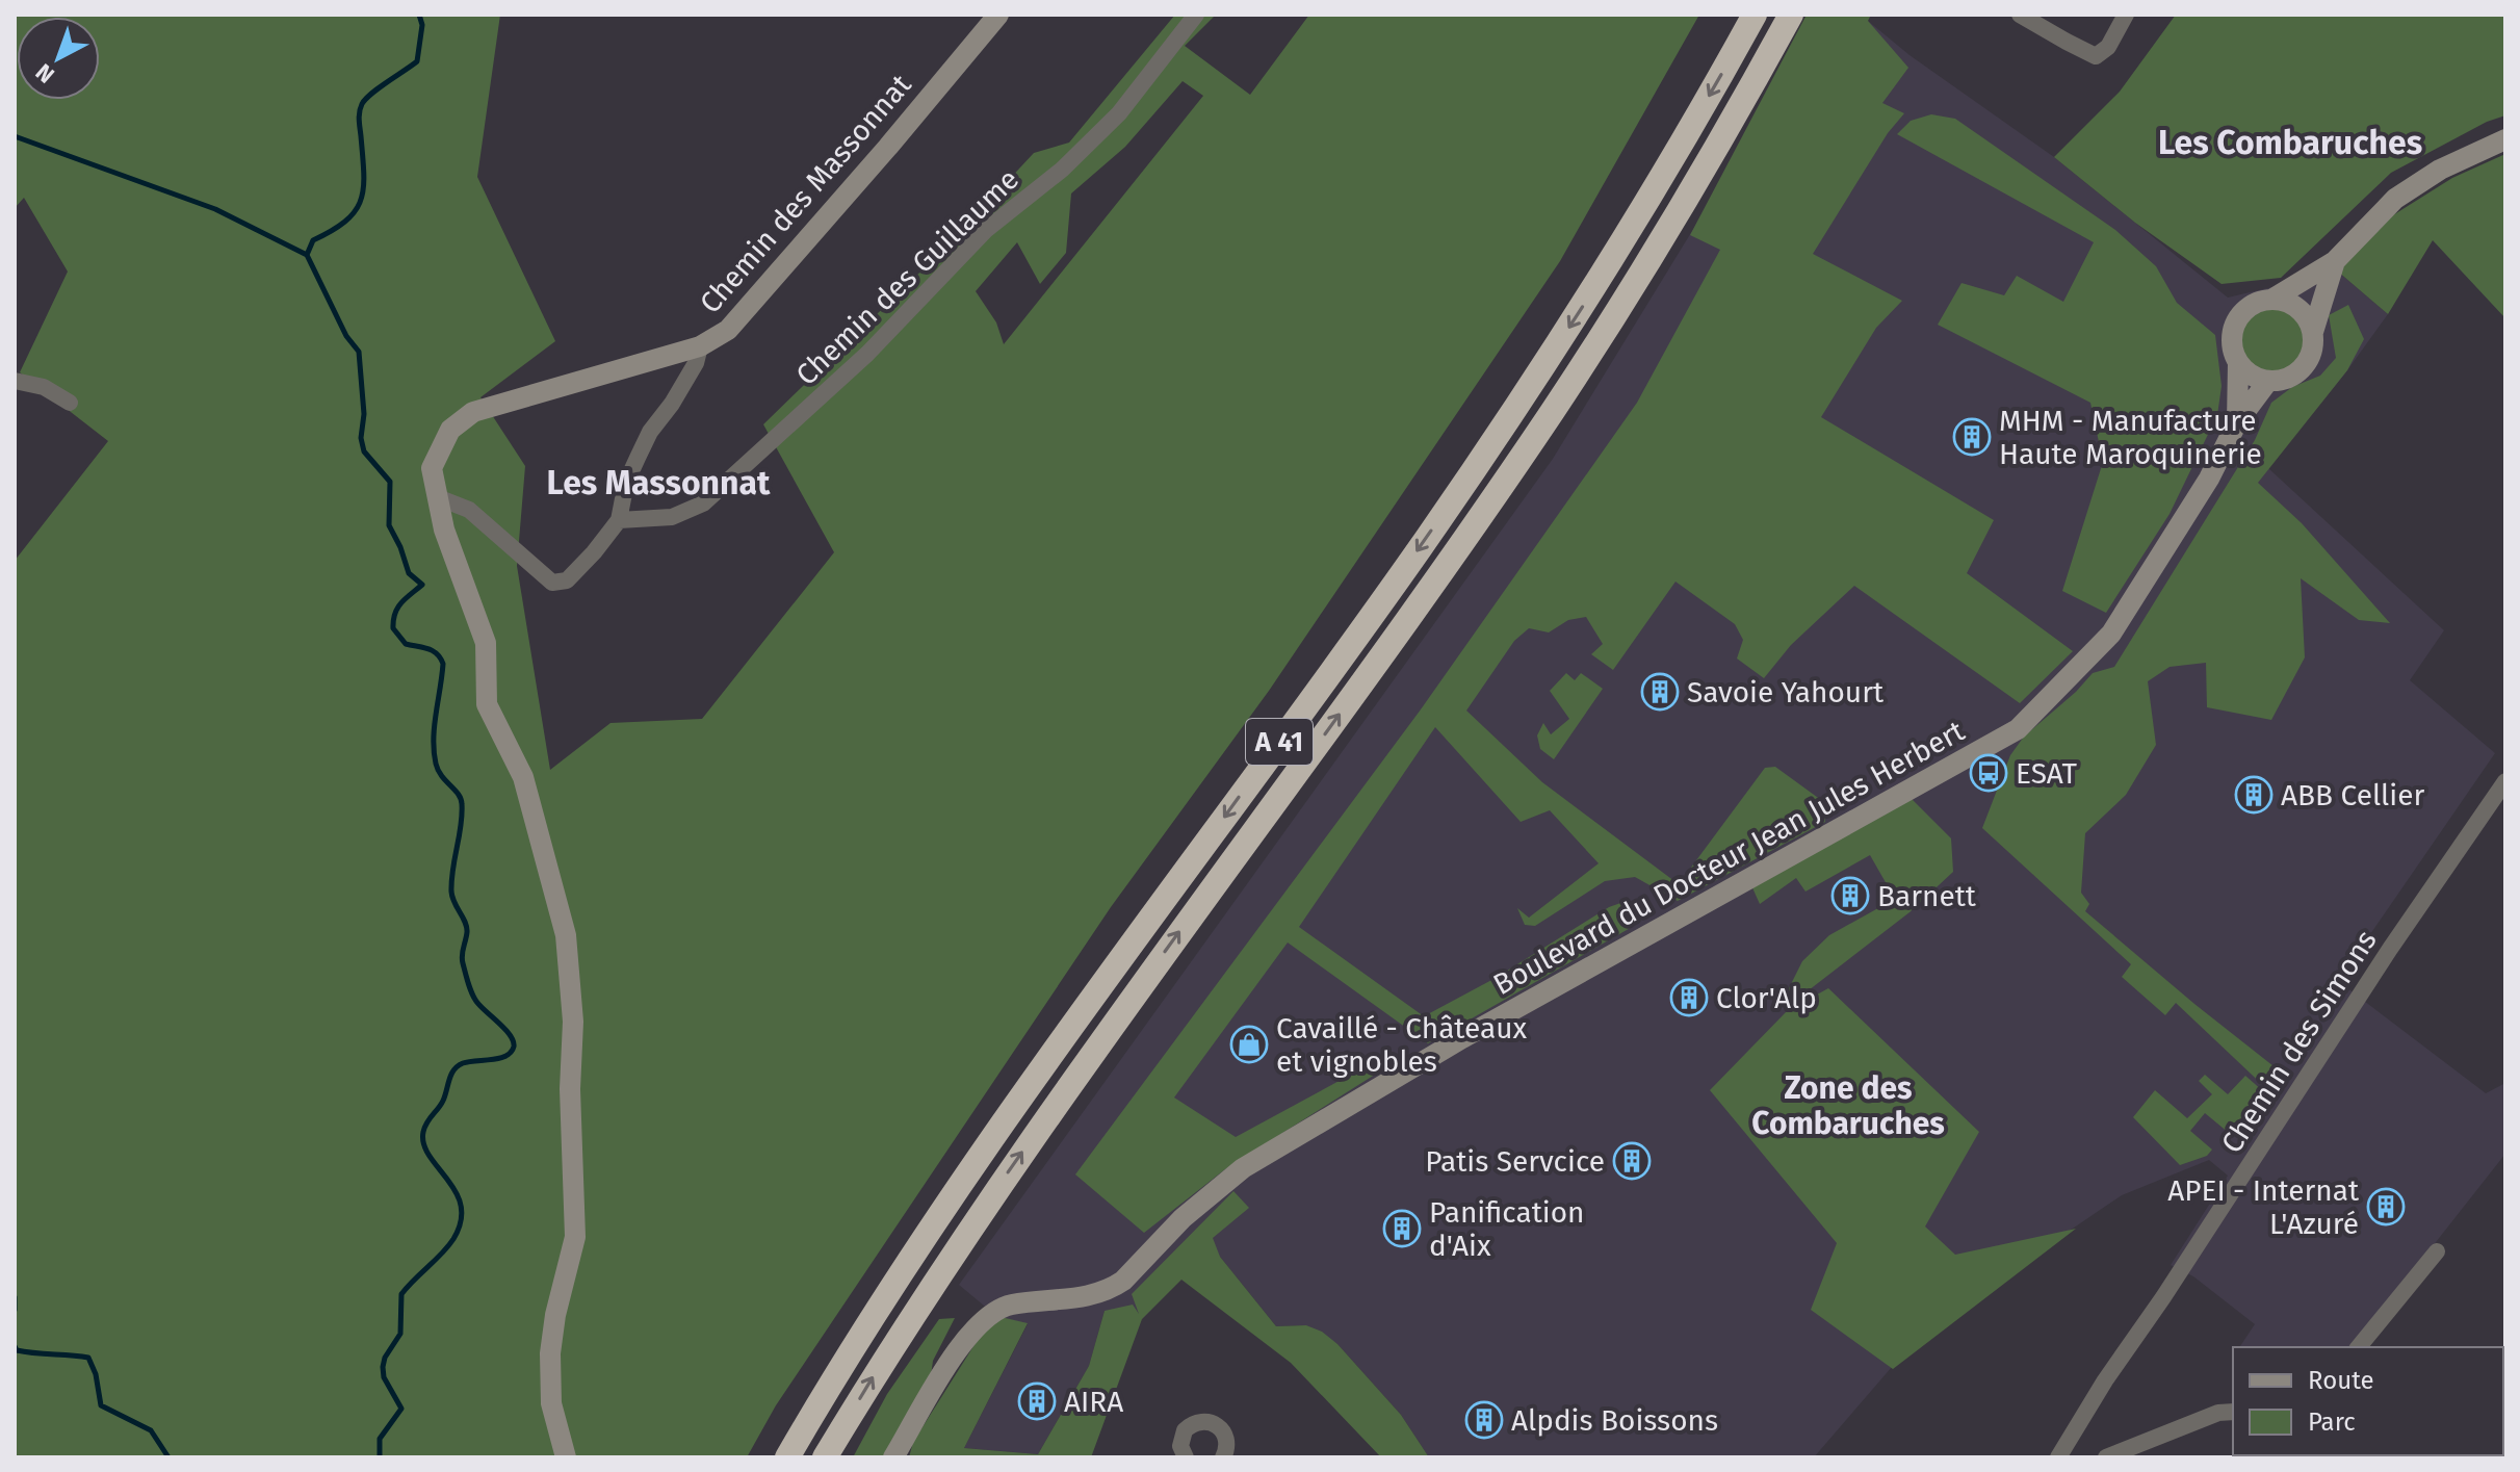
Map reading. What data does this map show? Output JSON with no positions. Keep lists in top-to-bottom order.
{
  "streets": {
    "highway": ["A 41"],
    "street": [
      "Chemin des Massonnat",
      "Chemin des Guillaume",
      "Boulevard du Docteur Jean Jules Herbert",
      "Chemin des Simons"
    ]
  },
  "districts": ["Les Combaruches", "Les Massonnat", "Zone des Combaruches"],
  "places": {
    "building": [
      "MHM - Manufacture Haute Maroquinerie",
      "Savoie Yahourt",
      "ABB Cellier",
      "Barnett",
      "Clor'Alp",
      "Patis Servcice",
      "APEI - Internat L'Azuré",
      "Panification d'Aix",
      "AIRA",
      "Alpdis Boissons"
    ],
    "bus stop": ["ESAT"],
    "shop": ["Cavaillé - Châteaux et vignobles"]
  },
  "legend": ["Route", "Parc"],
  "north": "bottom left"
}
